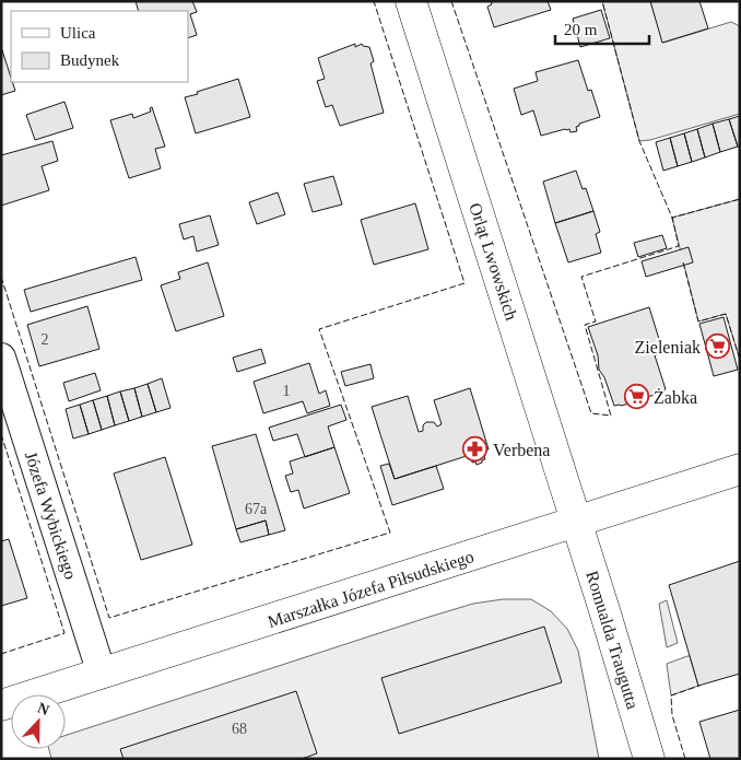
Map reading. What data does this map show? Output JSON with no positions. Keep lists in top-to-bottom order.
{
  "streets": {
    "main road": ["Orląt Lwowskich", "Marszałka Józefa Piłsudskiego", "Romualda Traugutta"],
    "street": ["Józefa Wybickiego"]
  },
  "crossings": [
    ["Orląt Lwowskich", "Marszałka Józefa Piłsudskiego"],
    ["Orląt Lwowskich", "Romualda Traugutta"],
    ["Józefa Wybickiego", "Marszałka Józefa Piłsudskiego"],
    ["Marszałka Józefa Piłsudskiego", "Romualda Traugutta"]
  ],
  "places": {
    "supermarket": ["Zieleniak", "Żabka"],
    "pharmacy": ["Verbena"]
  },
  "house_numbers": [
    "2",
    "1",
    "67a",
    "68"
  ],
  "legend": ["Ulica", "Budynek"],
  "scale_bar": "20 m",
  "north": "top"
}
